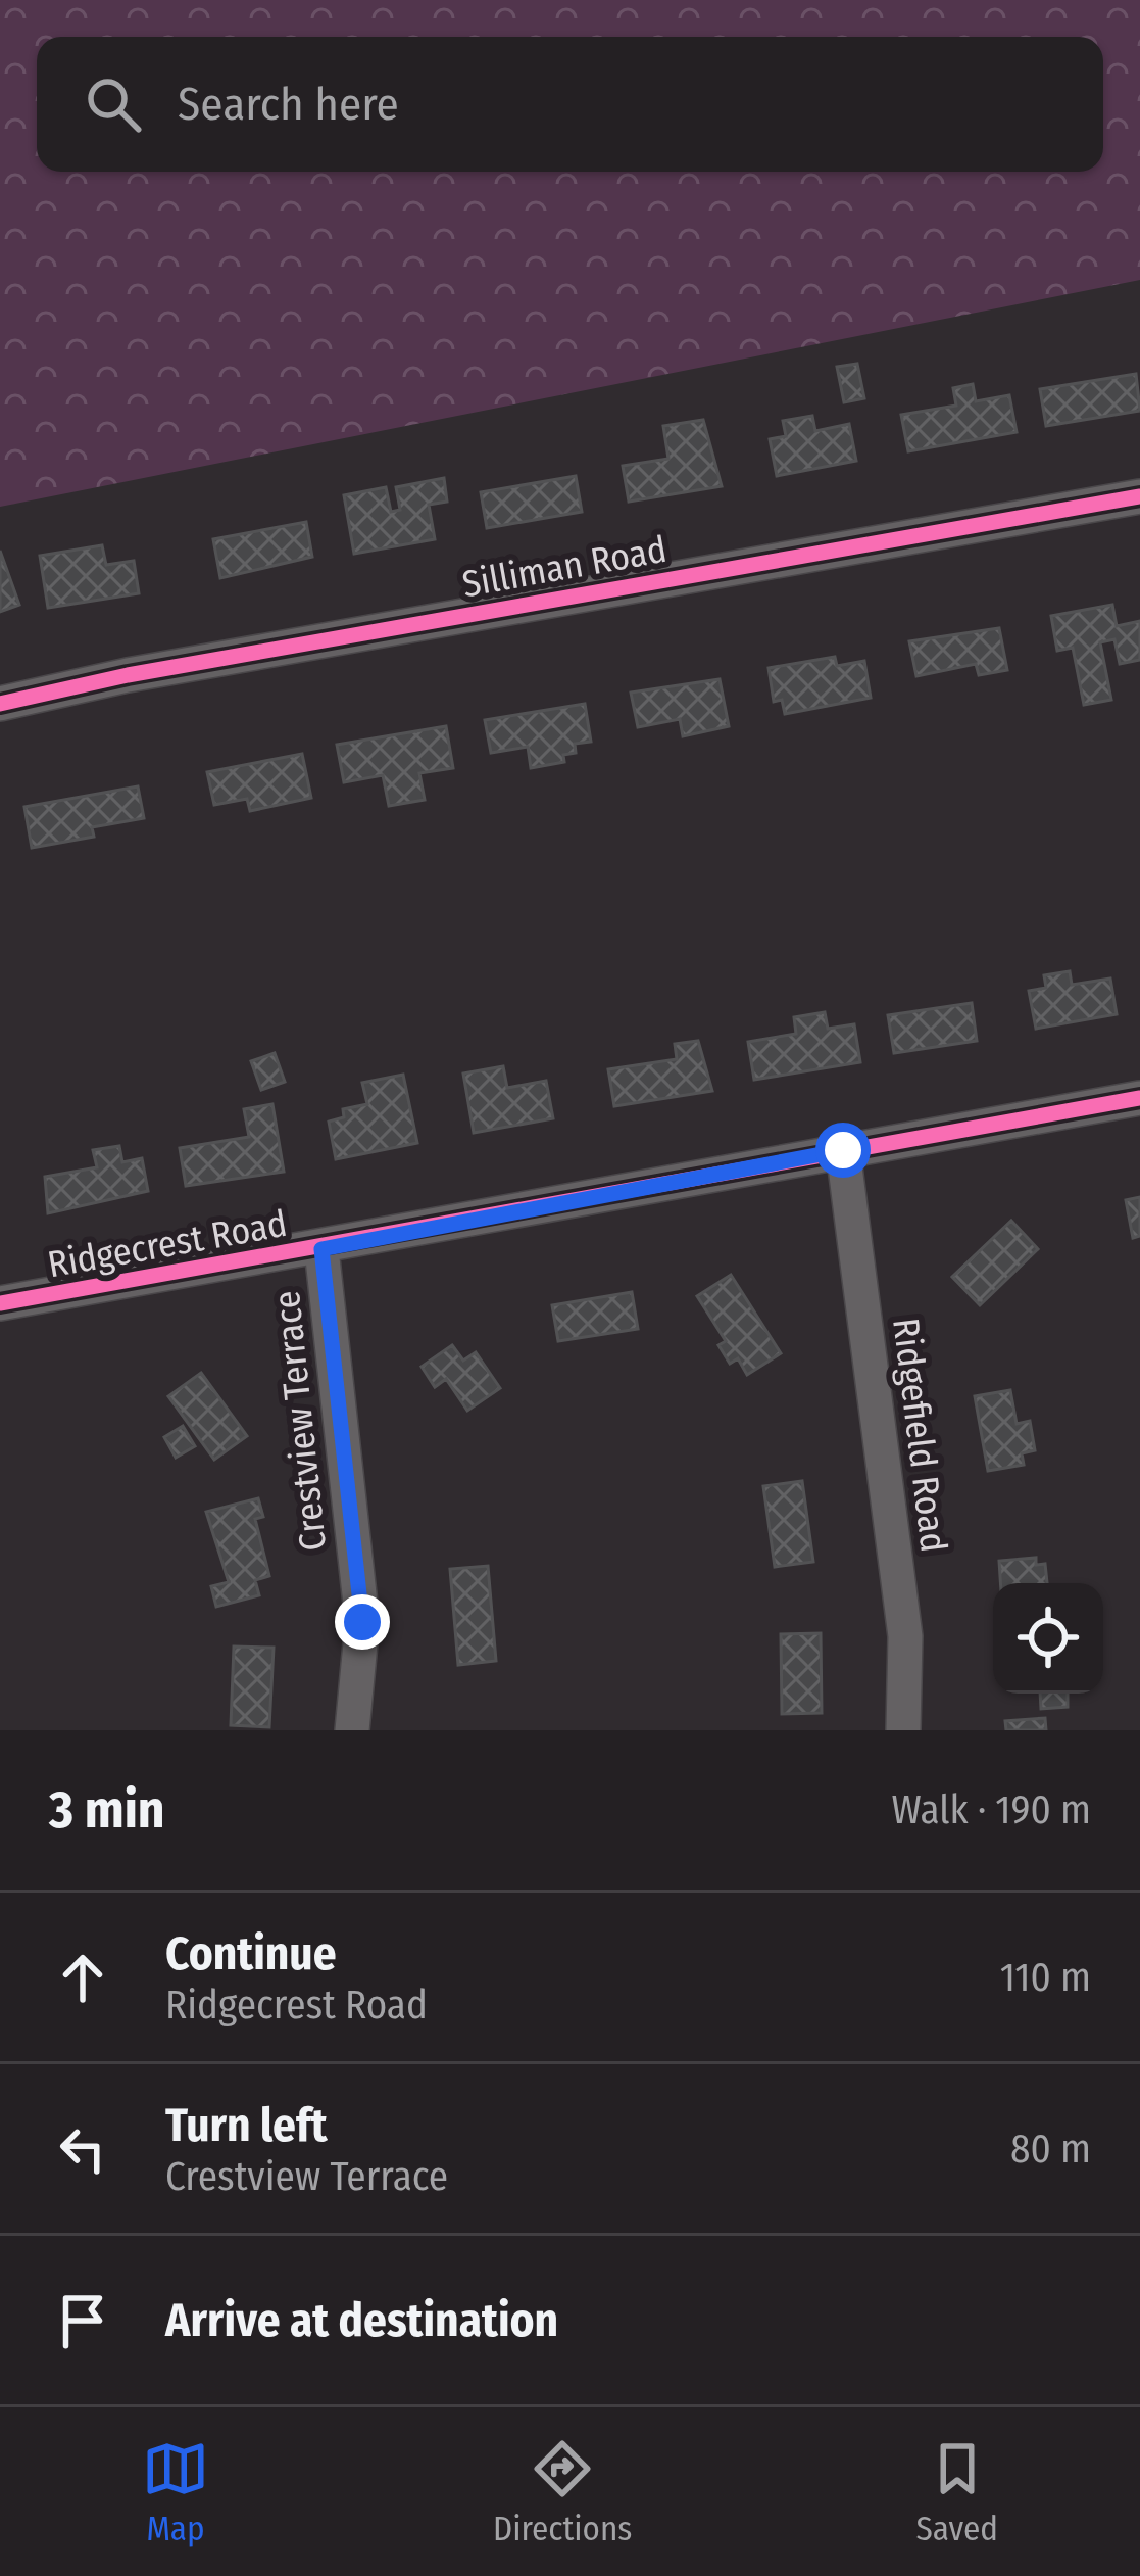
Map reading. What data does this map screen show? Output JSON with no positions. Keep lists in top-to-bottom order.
{
  "streets": {
    "street": [
      "Silliman Road",
      "Ridgecrest Road",
      "Crestview Terrace",
      "Ridgefield Road"
    ]
  },
  "crossings": [
    ["Ridgecrest Road", "Crestview Terrace"],
    ["Ridgecrest Road", "Ridgefield Road"]
  ],
  "page": {
    "search": "Search here",
    "heading": ["3 min", "Walk · 190 m"],
    "list": [
      ["Continue", "Ridgecrest Road", "110 m"],
      ["Turn left", "Crestview Terrace", "80 m"],
      "Arrive at destination"
    ],
    "nav": ["Map", "Directions", "Saved"]
  }
}
